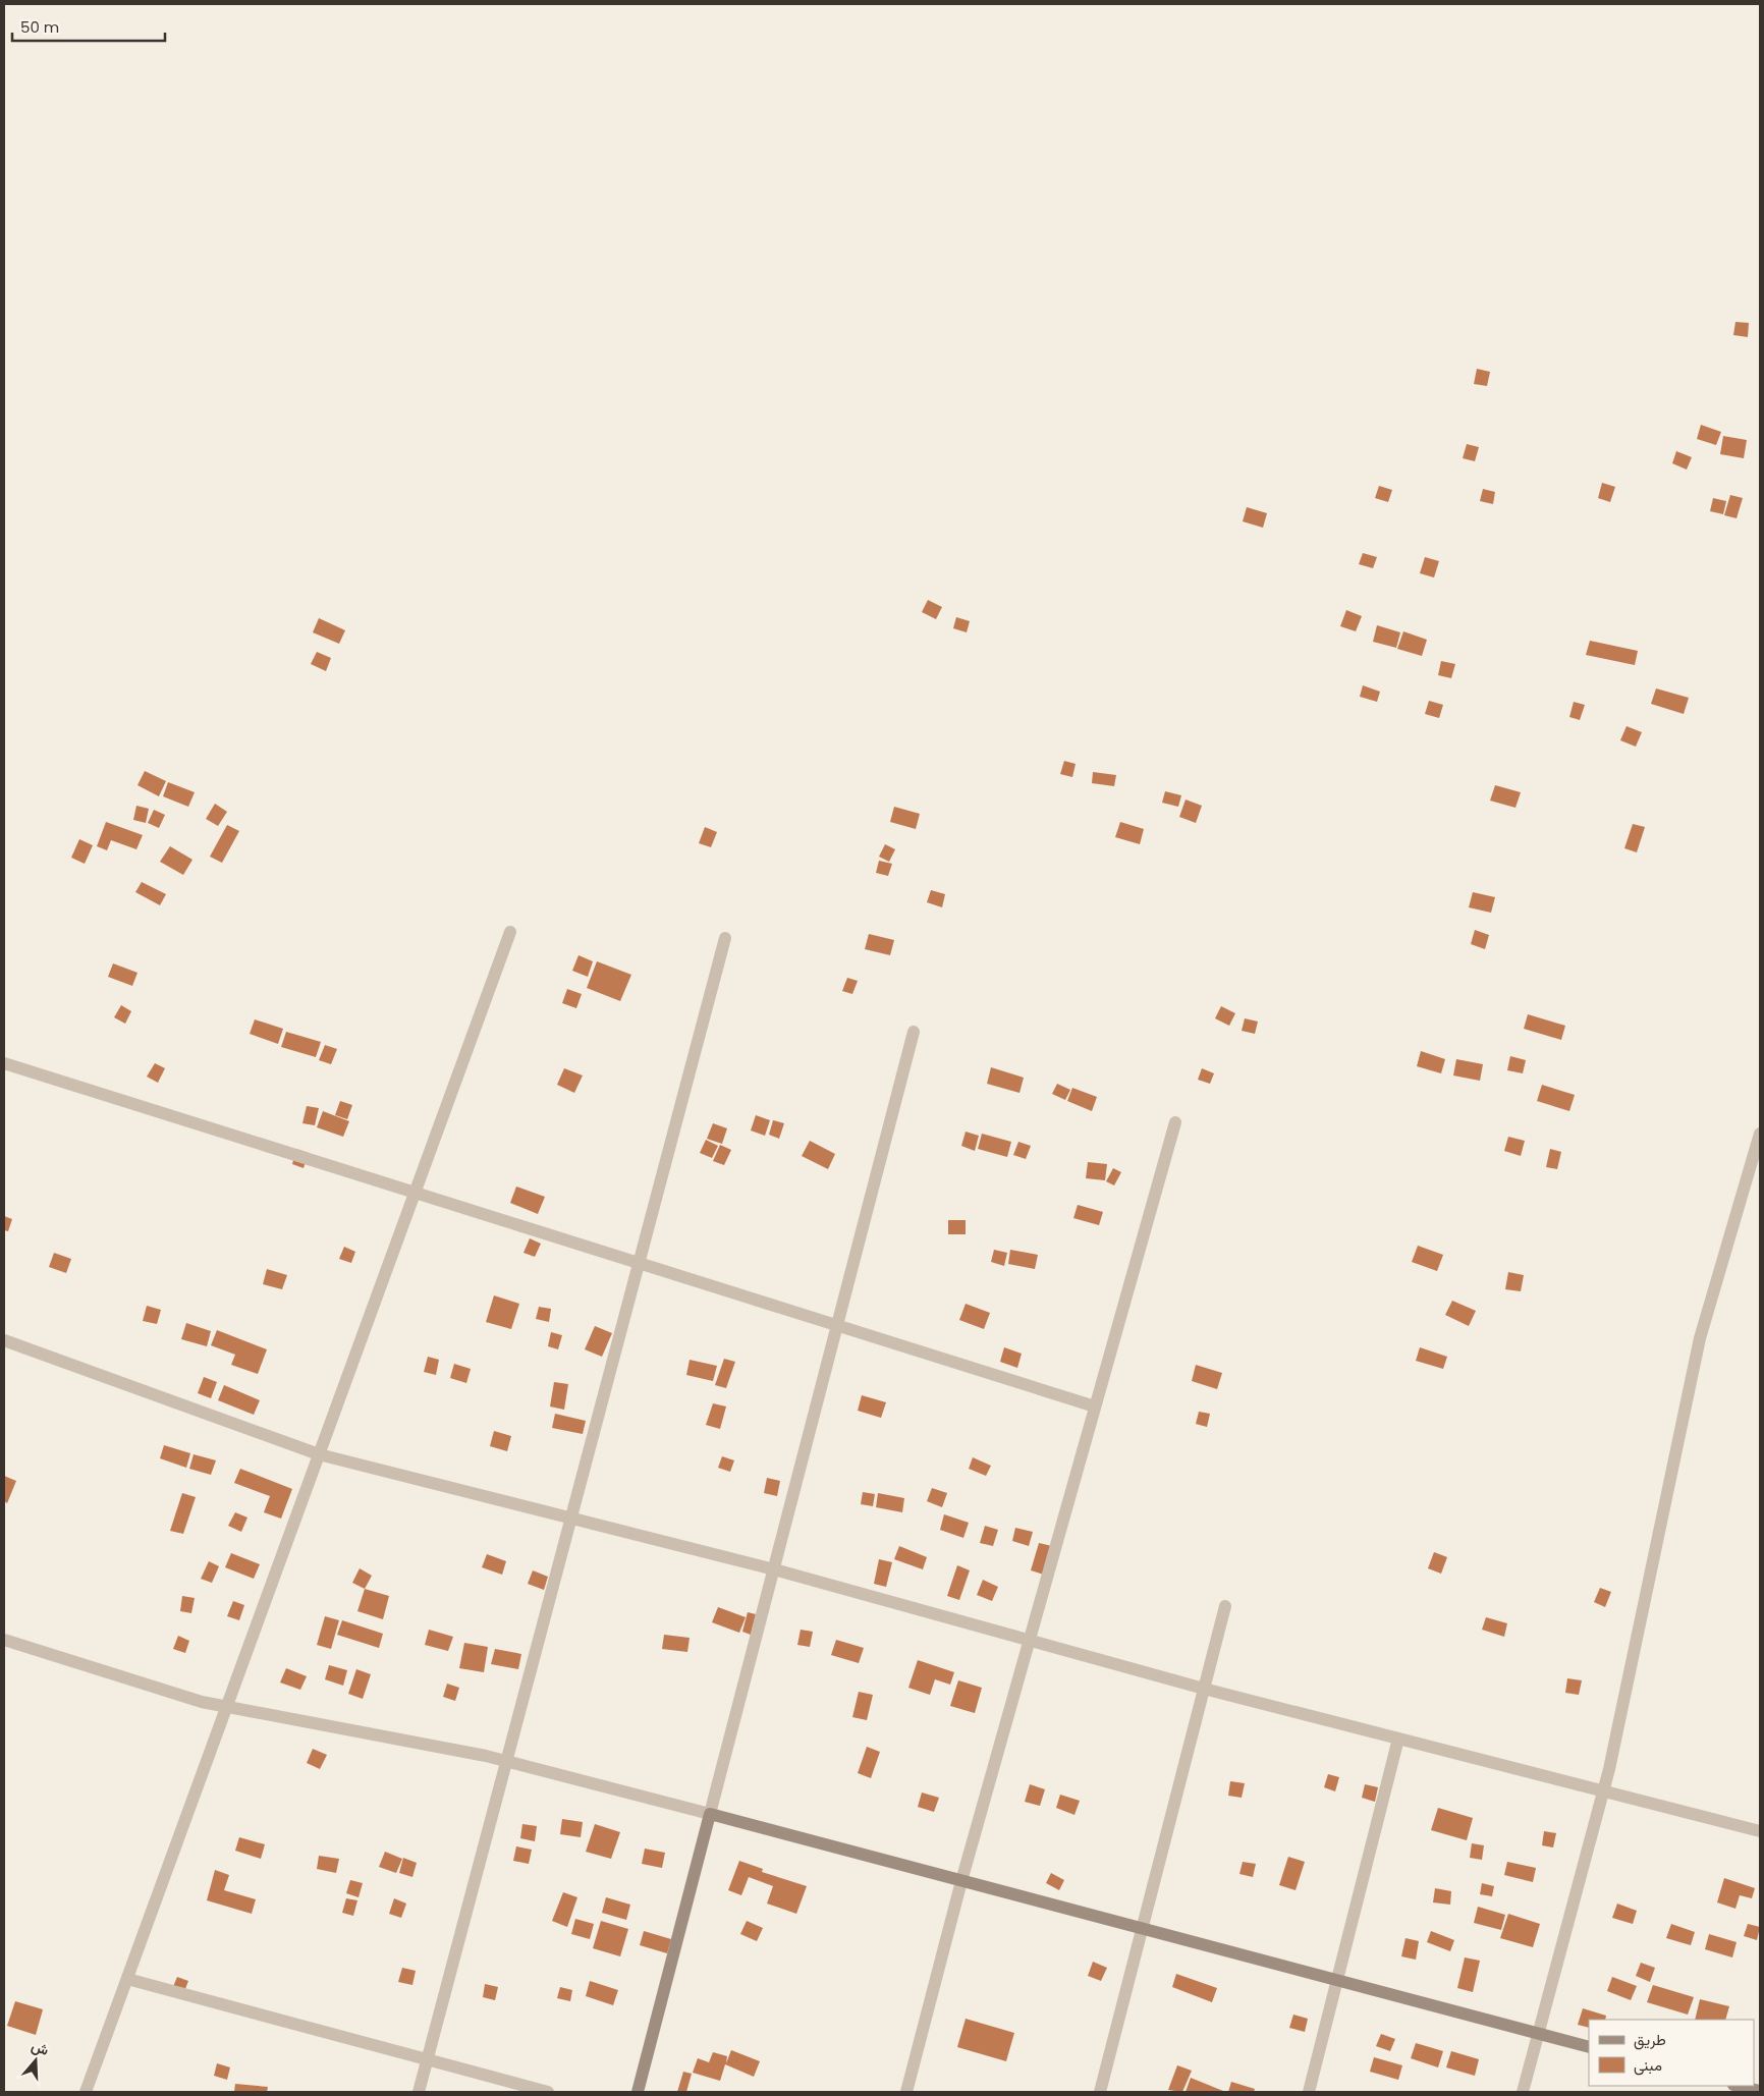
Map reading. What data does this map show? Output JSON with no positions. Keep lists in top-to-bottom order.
{
  "legend": ["طريق", "مبنى"],
  "scale_bar": "50 m",
  "north": "top"
}
